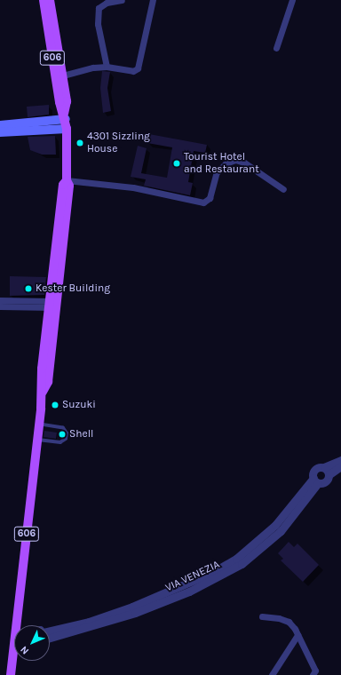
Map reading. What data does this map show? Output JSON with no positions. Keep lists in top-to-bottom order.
{
  "streets": {
    "main road": ["606"],
    "street": ["VIA VENEZIA"]
  },
  "places": [
    "4301 Sizzling House",
    "Tourist Hotel and Restaurant",
    "Kester Building",
    "Suzuki",
    "Shell"
  ],
  "north": "bottom left"
}
